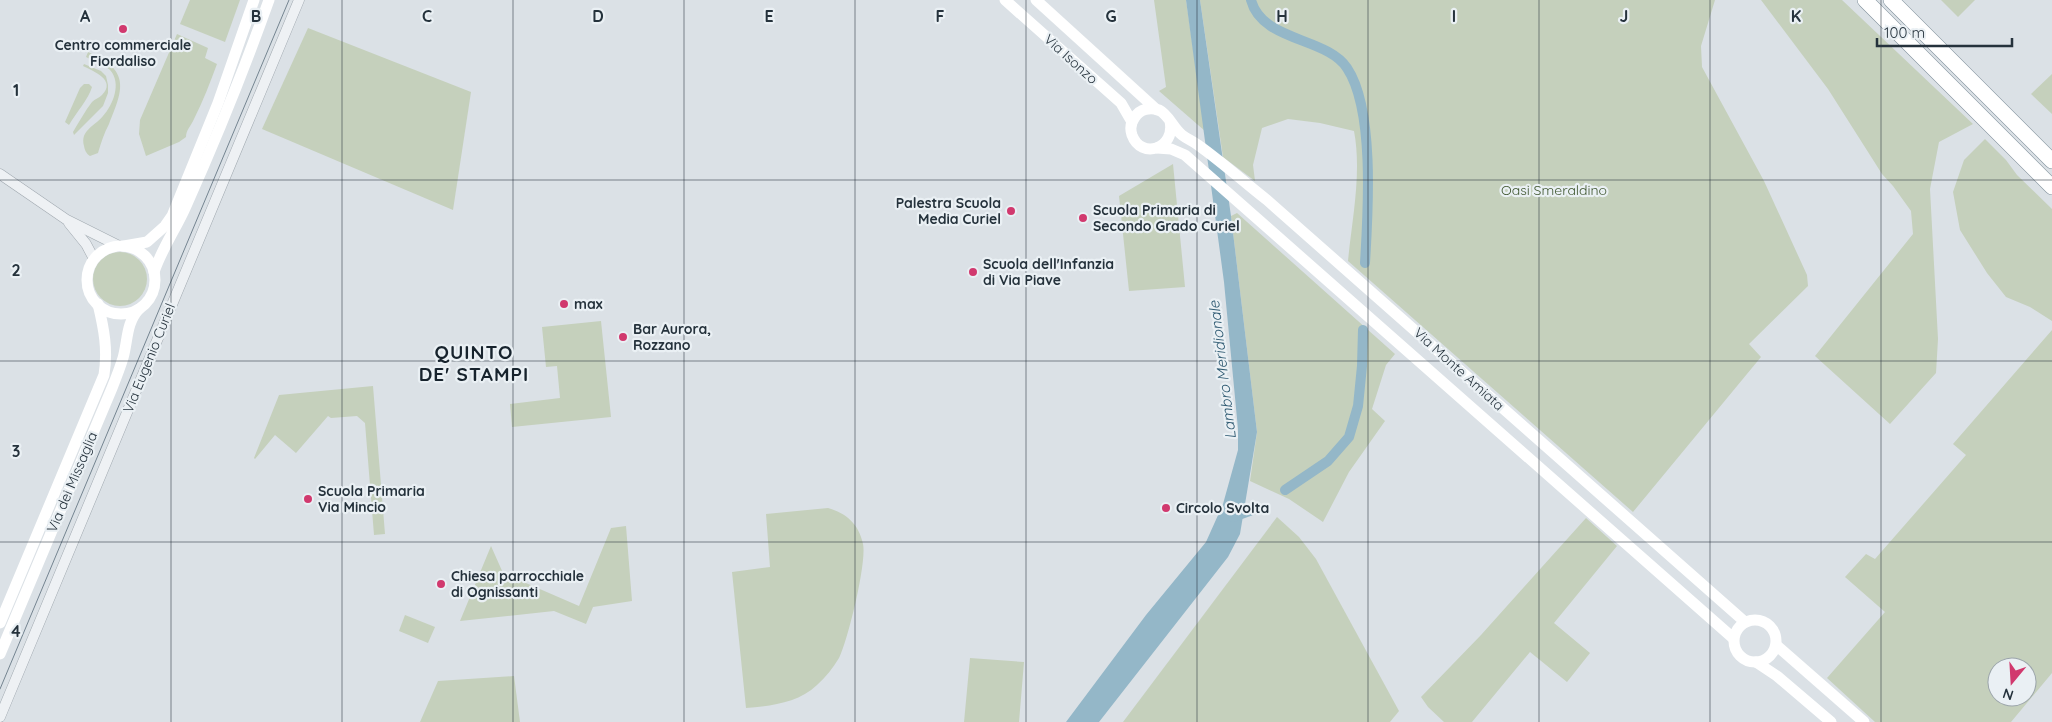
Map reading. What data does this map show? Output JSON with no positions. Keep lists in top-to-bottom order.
{
  "streets": {
    "main road": ["Via Isonzo", "Via Monte Amiata", "Via dei Missaglia"],
    "street": ["Via Eugenio Curiel"]
  },
  "crossings": [
    ["Via Isonzo", "Via Monte Amiata"]
  ],
  "districts": ["QUINTO DE' STAMPI"],
  "water": ["Lambro Meridionale"],
  "parks": ["Oasi Smeraldino"],
  "places": [
    "Centro commerciale Fiordaliso",
    "Palestra Scuola Media Curiel",
    "Scuola Primaria di Secondo Grado Curiel",
    "Scuola dell'Infanzia di Via Piave",
    "max",
    "Bar Aurora, Rozzano",
    "Scuola Primaria Via Mincio",
    "Circolo Svolta",
    "Chiesa parrocchiale di Ognissanti"
  ],
  "scale_bar": "100 m",
  "north": "bottom",
  "grid": {
    "columns": [
      "A",
      "B",
      "C",
      "D",
      "E",
      "F",
      "G",
      "H",
      "I",
      "J",
      "K"
    ],
    "rows": [
      "1",
      "2",
      "3",
      "4"
    ]
  }
}
